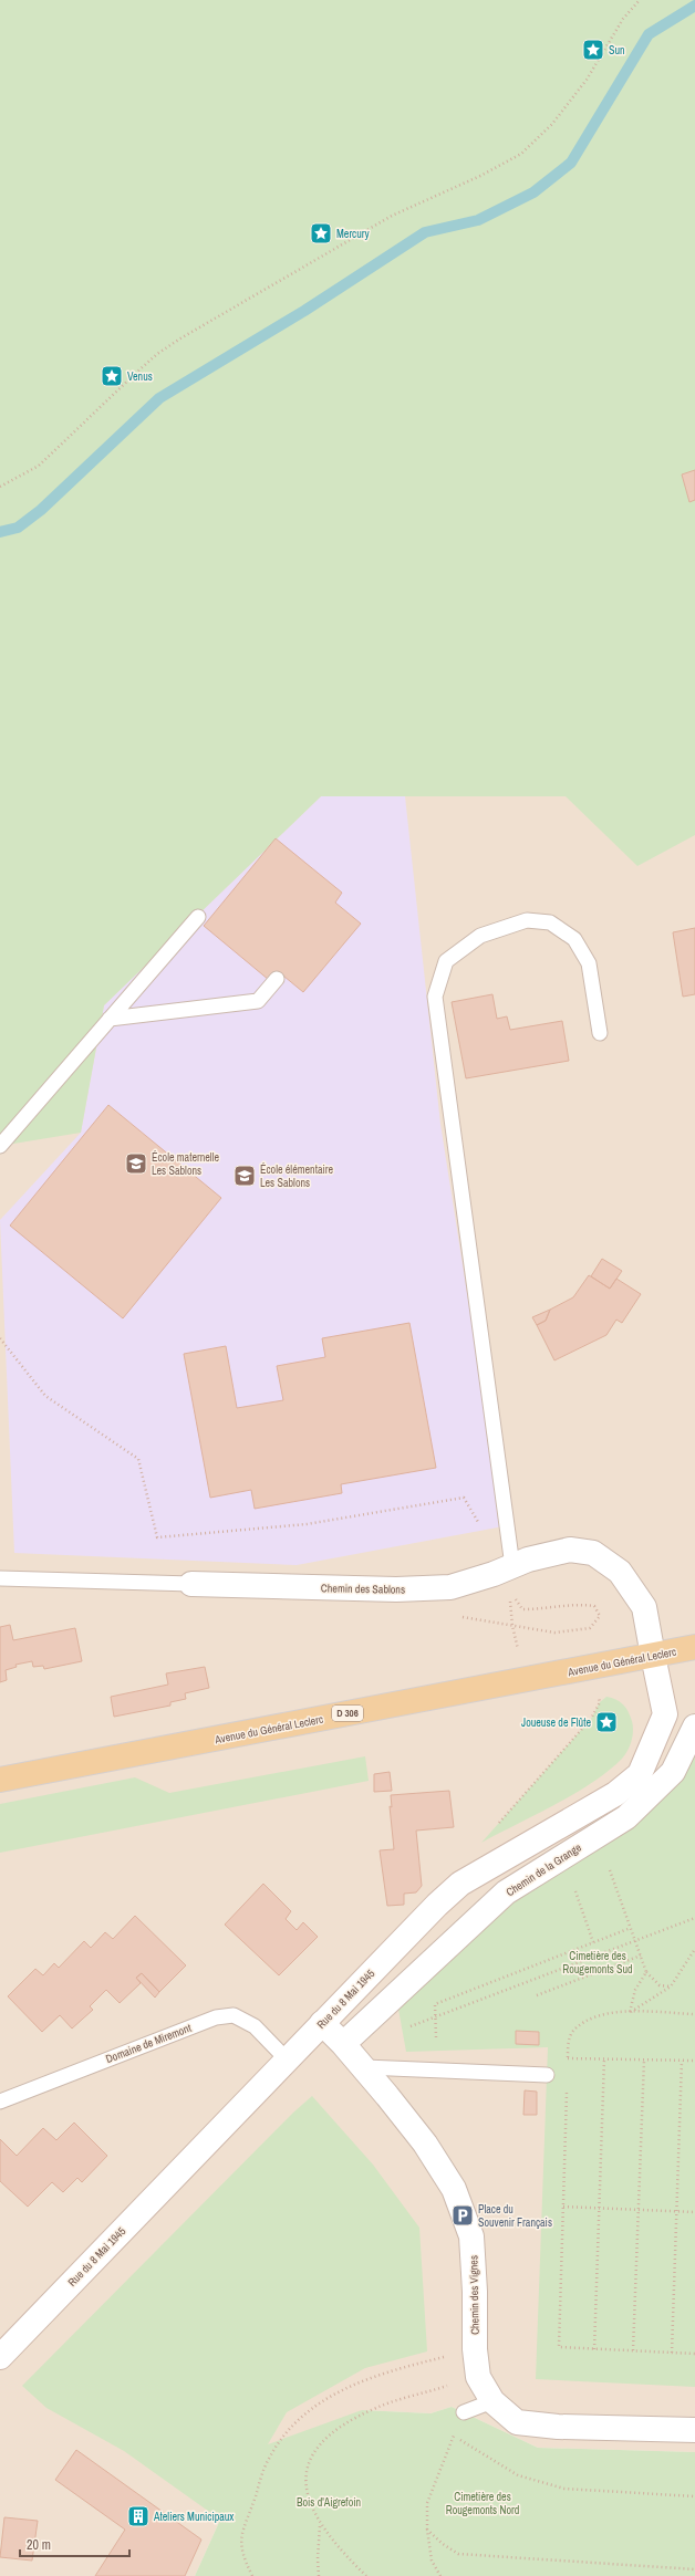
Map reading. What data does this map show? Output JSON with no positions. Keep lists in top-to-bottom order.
{
  "streets": {
    "main road": ["Avenue du Général Leclerc", "D 306"],
    "street": [
      "Chemin des Sablons",
      "Chemin de la Grange",
      "Rue du 8 Mai 1945",
      "Chemin des Vignes"
    ],
    "lane": ["Domaine de Miremont"]
  },
  "crossings": [
    ["Chemin des Sablons", "Avenue du Général Leclerc"],
    ["Chemin des Sablons", "Rue du 8 Mai 1945"],
    ["Avenue du Général Leclerc", "Rue du 8 Mai 1945"],
    ["Chemin de la Grange", "Chemin des Vignes"],
    ["Rue du 8 Mai 1945", "Domaine de Miremont"],
    ["Rue du 8 Mai 1945", "Chemin des Vignes"]
  ],
  "parks": ["Cimetière des Rougemonts Sud", "Cimetière des Rougemonts Nord", "Bois d'Aigrefoin"],
  "places": {
    "place": [
      "Sun",
      "Mercury",
      "Venus",
      "Joueuse de Flûte"
    ],
    "school or university": ["École maternelle Les Sablons", "École élémentaire Les Sablons"],
    "parking": ["Place du Souvenir Français"],
    "building": ["Ateliers Municipaux"]
  },
  "scale_bar": "20 m"
}
